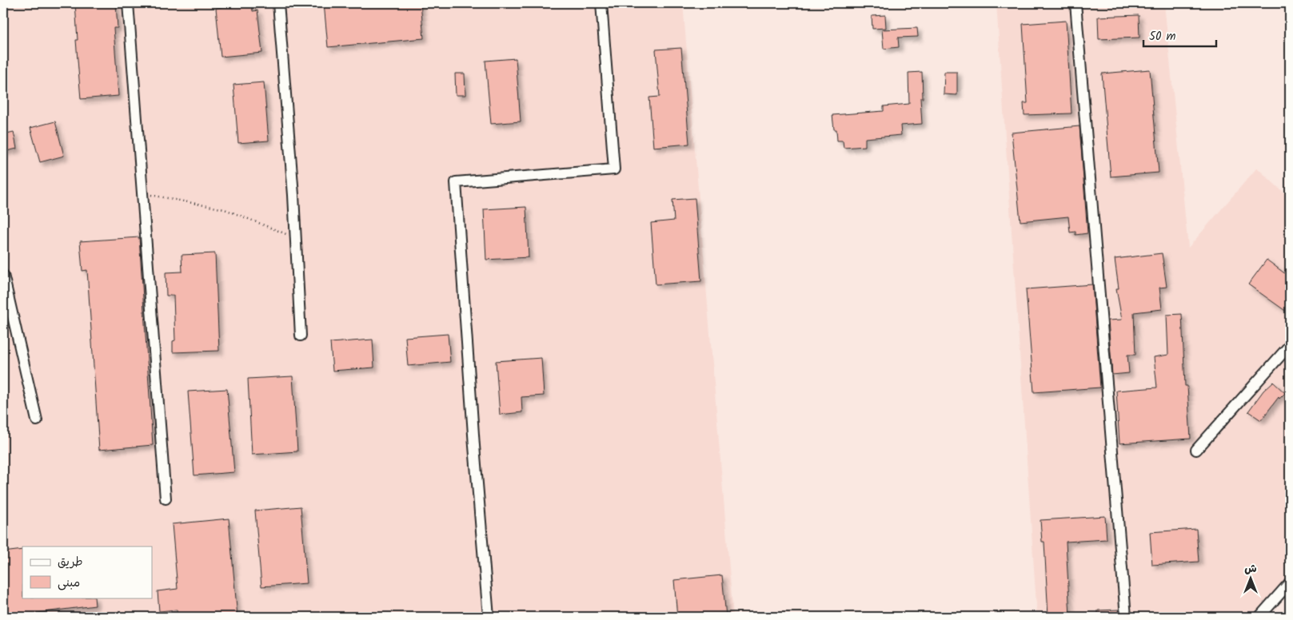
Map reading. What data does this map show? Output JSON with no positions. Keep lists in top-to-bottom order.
{
  "legend": ["طريق", "مبنى"],
  "scale_bar": "50 m",
  "north": "top"
}
